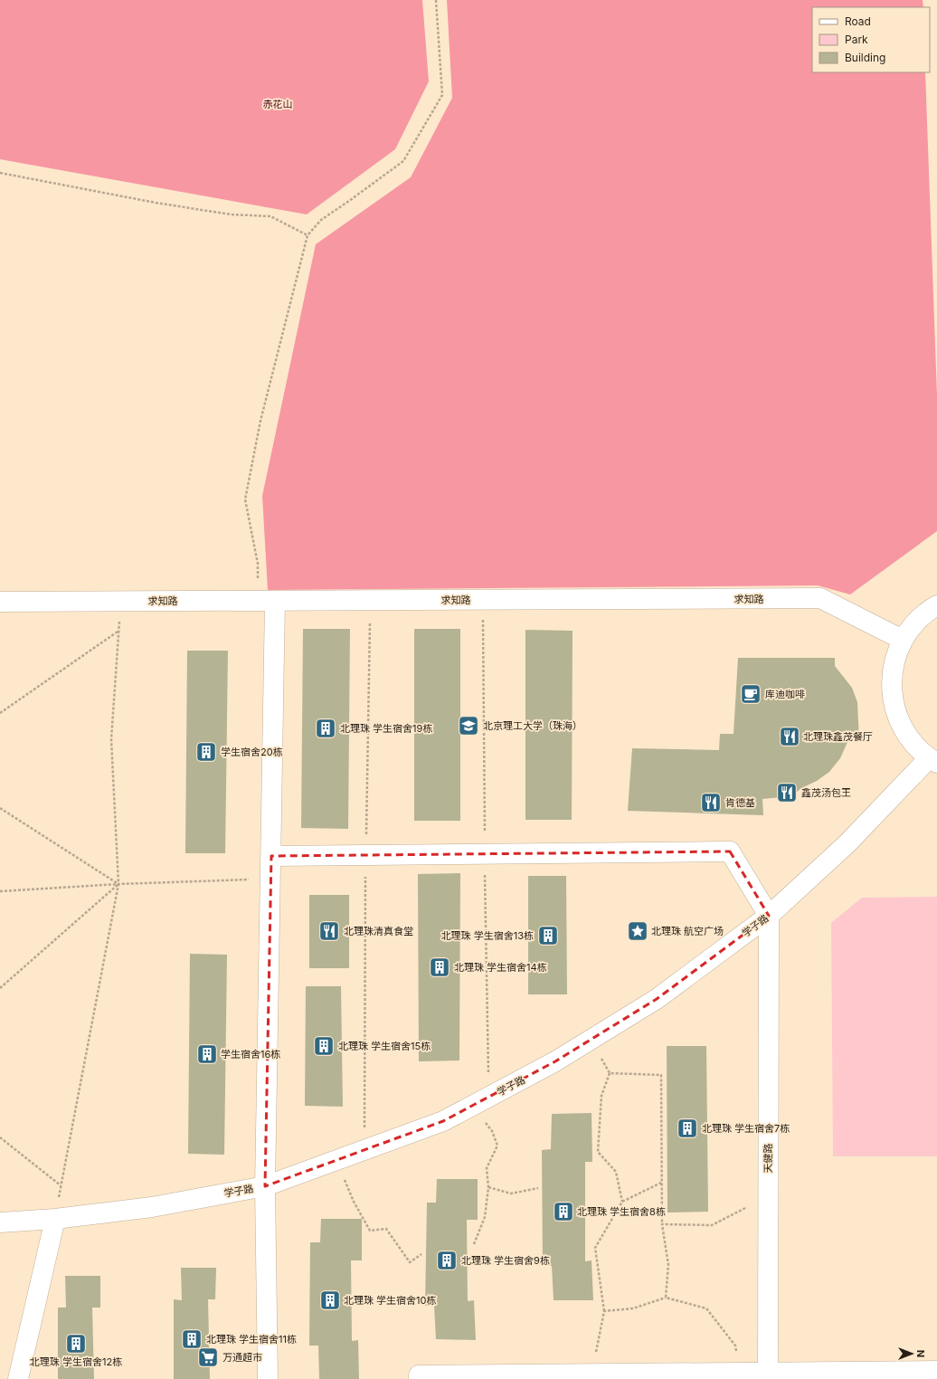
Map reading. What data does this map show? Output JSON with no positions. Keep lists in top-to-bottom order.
{
  "streets": {
    "street": ["求知路", "学子路", "天健路"]
  },
  "crossings": [
    ["学子路", "天健路"]
  ],
  "parks": ["赤花山"],
  "places": {
    "cafe": ["库迪咖啡"],
    "school or university": ["北京理工大学（珠海）"],
    "building": [
      "北理珠 学生宿舍19栋",
      "学生宿舍20栋",
      "北理珠 学生宿舍13栋",
      "北理珠 学生宿舍14栋",
      "北理珠 学生宿舍15栋",
      "学生宿舍16栋",
      "北理珠 学生宿舍7栋",
      "北理珠 学生宿舍8栋",
      "北理珠 学生宿舍9栋",
      "北理珠 学生宿舍10栋",
      "北理珠 学生宿舍11栋",
      "北理珠 学生宿舍12栋"
    ],
    "restaurant": [
      "北理珠鑫茂餐厅",
      "鑫茂汤包王",
      "肯德基",
      "北理珠清真食堂"
    ],
    "place": ["北理珠 航空广场"],
    "supermarket": ["万通超市"]
  },
  "legend": ["Road", "Park", "Building"],
  "north": "right"
}
